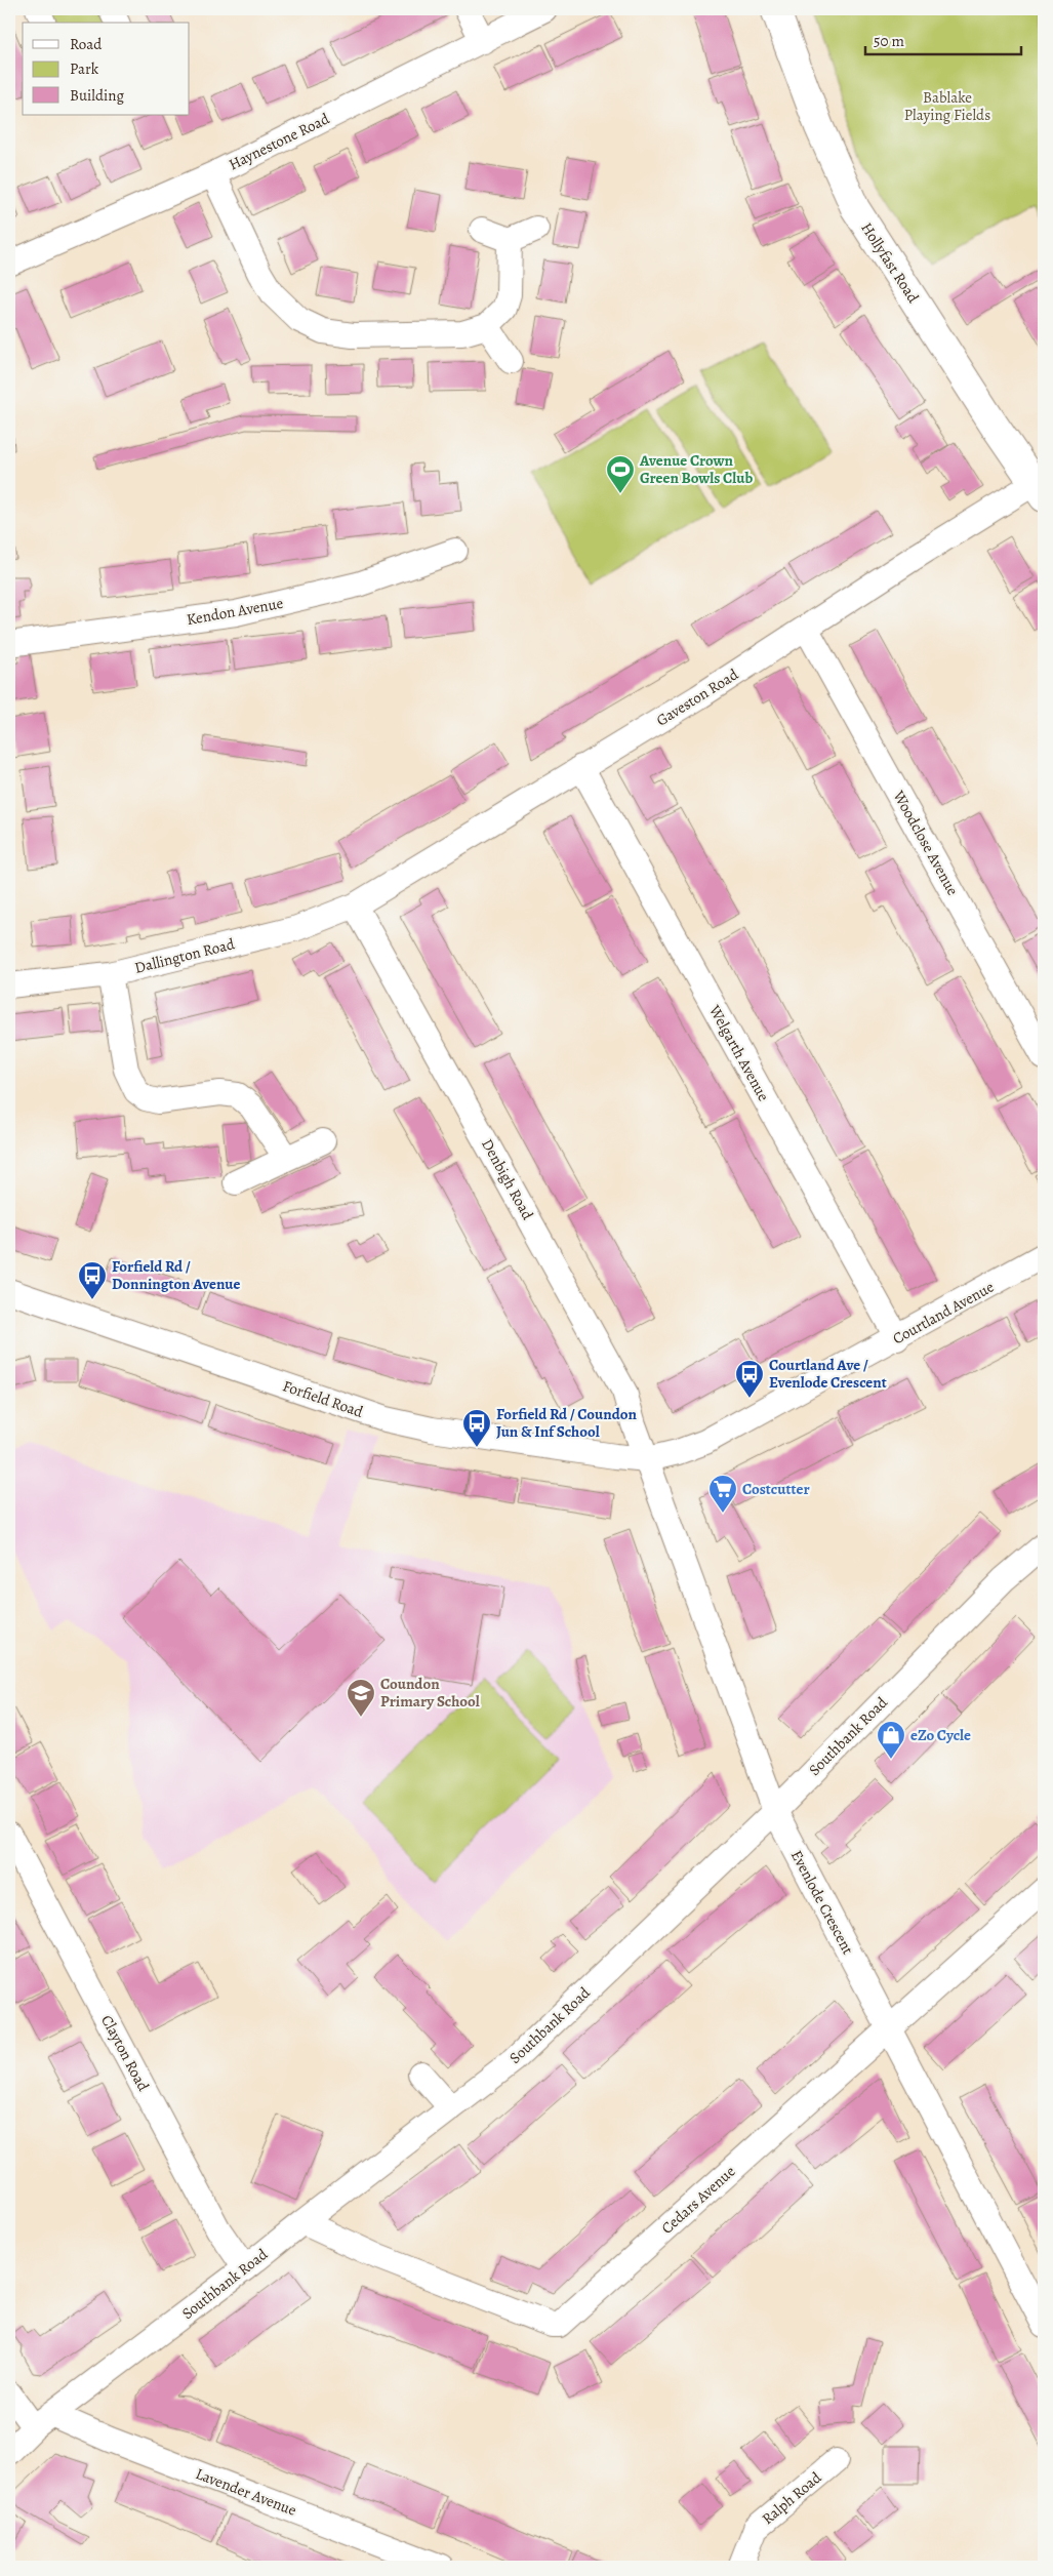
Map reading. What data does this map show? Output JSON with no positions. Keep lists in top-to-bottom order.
{
  "streets": {
    "street": [
      "Haynestone Road",
      "Hollyfast Road",
      "Kendon Avenue",
      "Gaveston Road",
      "Woodclose Avenue",
      "Dallington Road",
      "Welgarth Avenue",
      "Denbigh Road",
      "Courtland Avenue",
      "Forfield Road",
      "Southbank Road",
      "Evenlode Crescent",
      "Clayton Road",
      "Cedars Avenue",
      "Lavender Avenue",
      "Ralph Road"
    ]
  },
  "crossings": [
    ["Hollyfast Road", "Gaveston Road"],
    ["Gaveston Road", "Woodclose Avenue"],
    ["Gaveston Road", "Dallington Road"],
    ["Gaveston Road", "Welgarth Avenue"],
    ["Gaveston Road", "Denbigh Road"],
    ["Dallington Road", "Denbigh Road"],
    ["Welgarth Avenue", "Courtland Avenue"],
    ["Denbigh Road", "Courtland Avenue"],
    ["Denbigh Road", "Forfield Road"],
    ["Denbigh Road", "Evenlode Crescent"],
    ["Courtland Avenue", "Forfield Road"],
    ["Courtland Avenue", "Evenlode Crescent"],
    ["Forfield Road", "Evenlode Crescent"],
    ["Southbank Road", "Evenlode Crescent"],
    ["Southbank Road", "Clayton Road"],
    ["Southbank Road", "Cedars Avenue"],
    ["Southbank Road", "Lavender Avenue"],
    ["Evenlode Crescent", "Cedars Avenue"]
  ],
  "parks": ["Bablake Playing Fields"],
  "places": {
    "sports": ["Avenue Crown Green Bowls Club"],
    "bus stop": ["Forfield Rd / Donnington Avenue", "Courtland Ave / Evenlode Crescent", "Forfield Rd / Coundon Jun & Inf School"],
    "supermarket": ["Costcutter"],
    "school or university": ["Coundon Primary School"],
    "shop": ["eZo Cycle"]
  },
  "legend": ["Road", "Park", "Building"],
  "scale_bar": "50 m"
}
